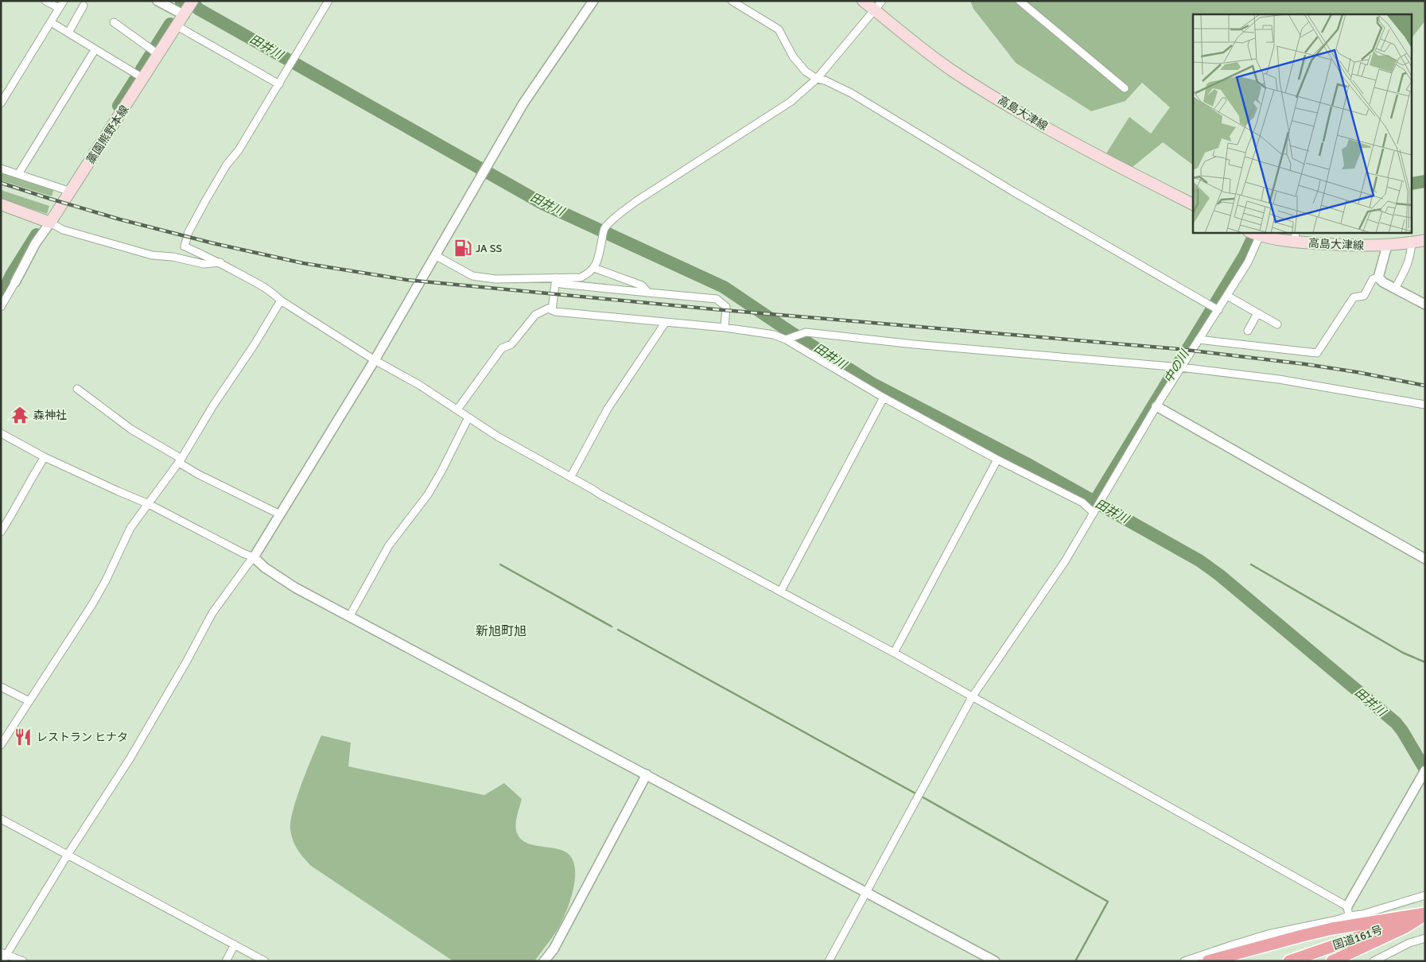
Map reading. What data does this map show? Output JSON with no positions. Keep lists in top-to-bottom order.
{
  "streets": {
    "highway": ["国道161号"],
    "main road": ["高島大津線", "藁園熊野本線"]
  },
  "districts": ["新旭町旭"],
  "water": ["田井川", "中の川"],
  "places": {
    "fuel station": ["JA SS"],
    "temple": ["森神社"],
    "restaurant": ["レストラン ヒナタ"]
  }
}
